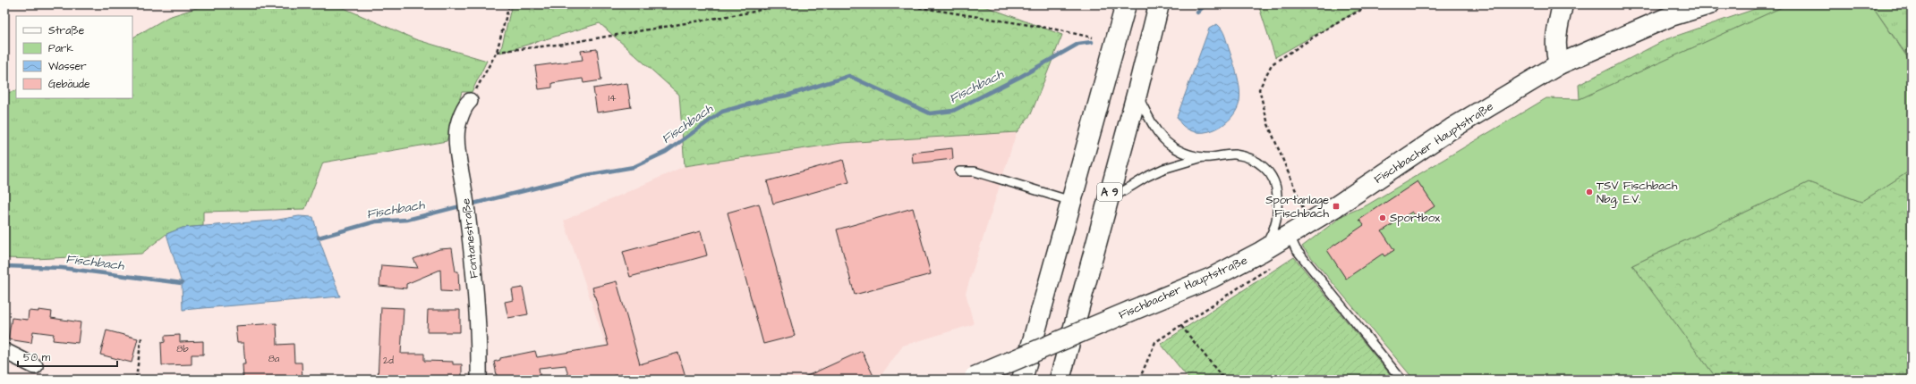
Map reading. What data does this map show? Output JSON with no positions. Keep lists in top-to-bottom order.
{
  "streets": {
    "main road": ["Fischbacher Hauptstraße", "A 9"],
    "street": ["Fontanestraße"]
  },
  "water": ["Fischbach"],
  "places": {
    "other": ["TSV Fischbach Nbg, E.V.", "Sportbox"],
    "transit": ["Sportanlage Fischbach"]
  },
  "house_numbers": [
    "14",
    "8b",
    "8a",
    "2d"
  ],
  "legend": [
    "Straße",
    "Park",
    "Wasser",
    "Gebäude"
  ],
  "scale_bar": "50 m"
}
